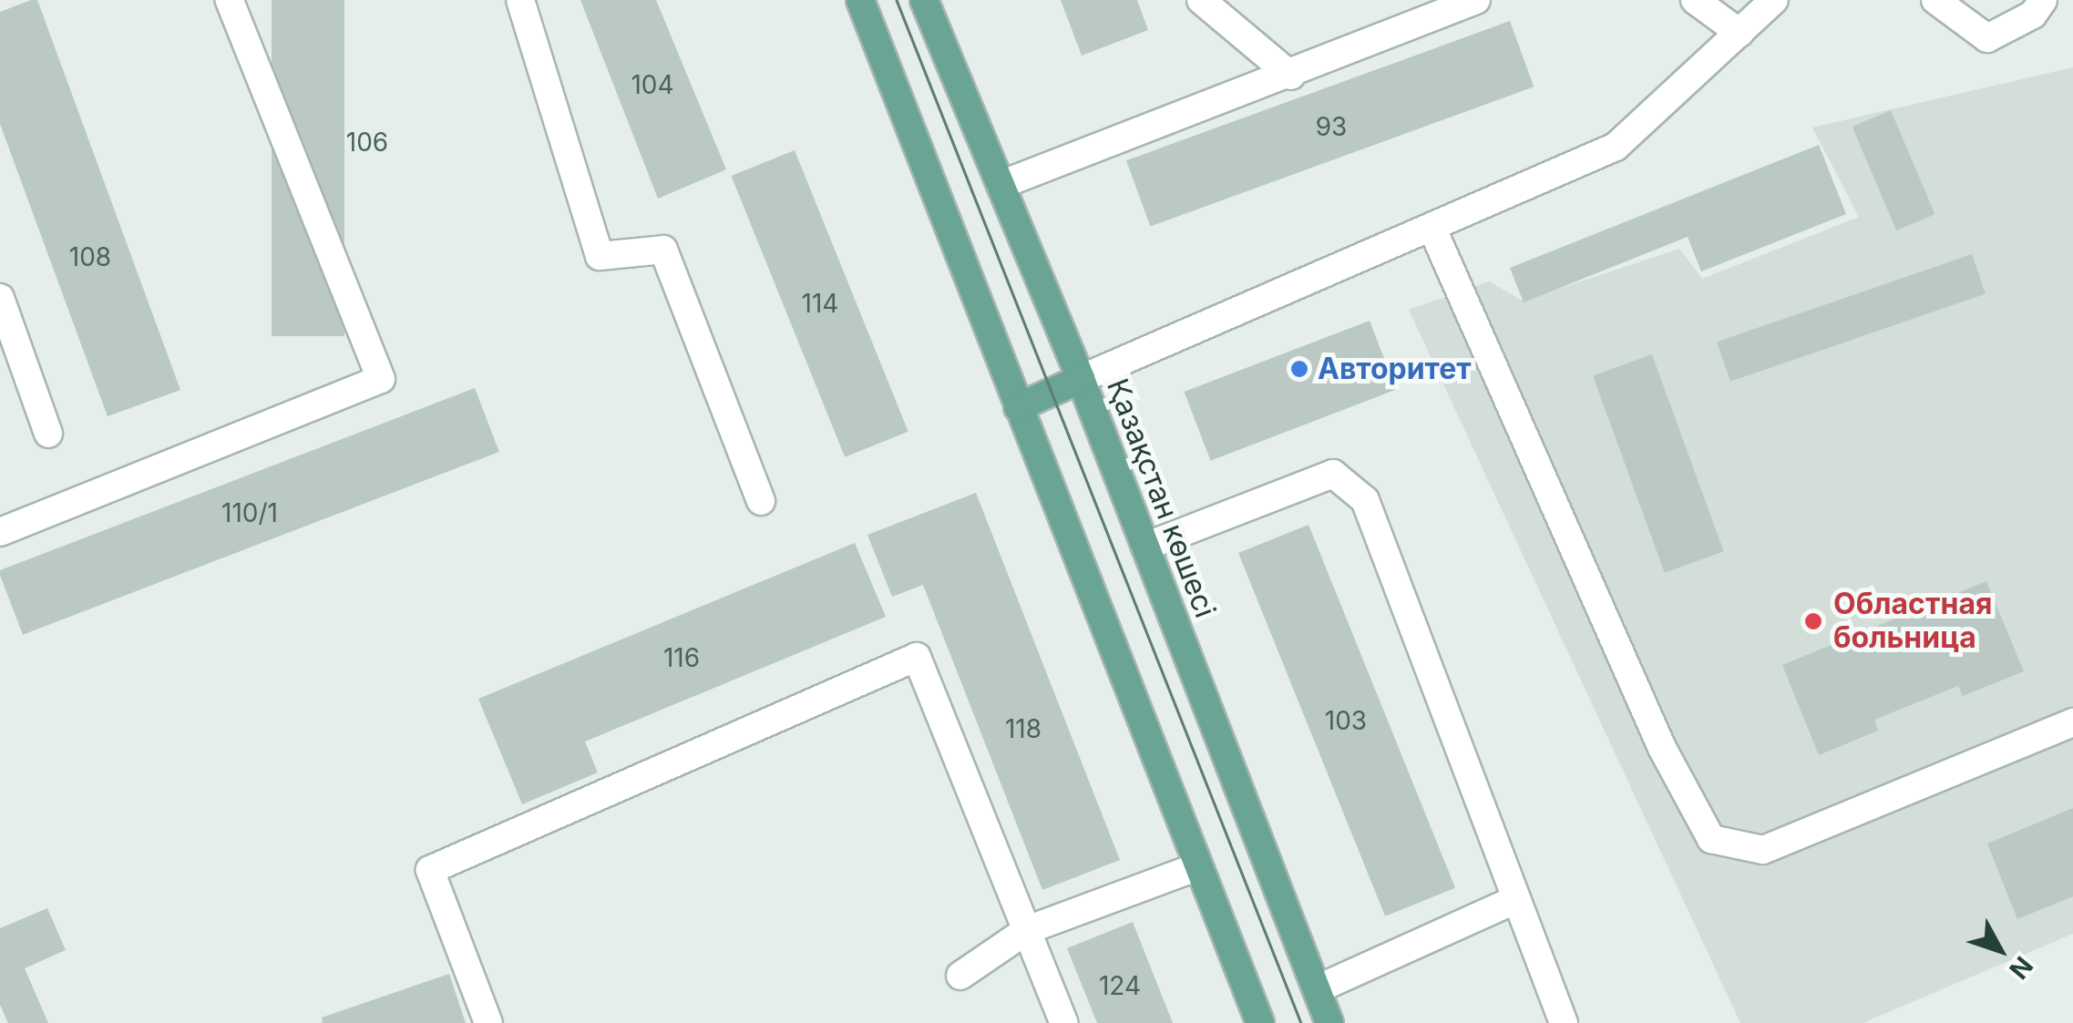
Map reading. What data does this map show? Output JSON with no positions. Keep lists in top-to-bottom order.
{
  "streets": {
    "main road": ["Қазақстан көшесі"]
  },
  "places": ["Авторитет", "Областная больница"],
  "house_numbers": [
    "104",
    "93",
    "106",
    "108",
    "114",
    "110/1",
    "116",
    "103",
    "118",
    "124"
  ],
  "north": "bottom right"
}
